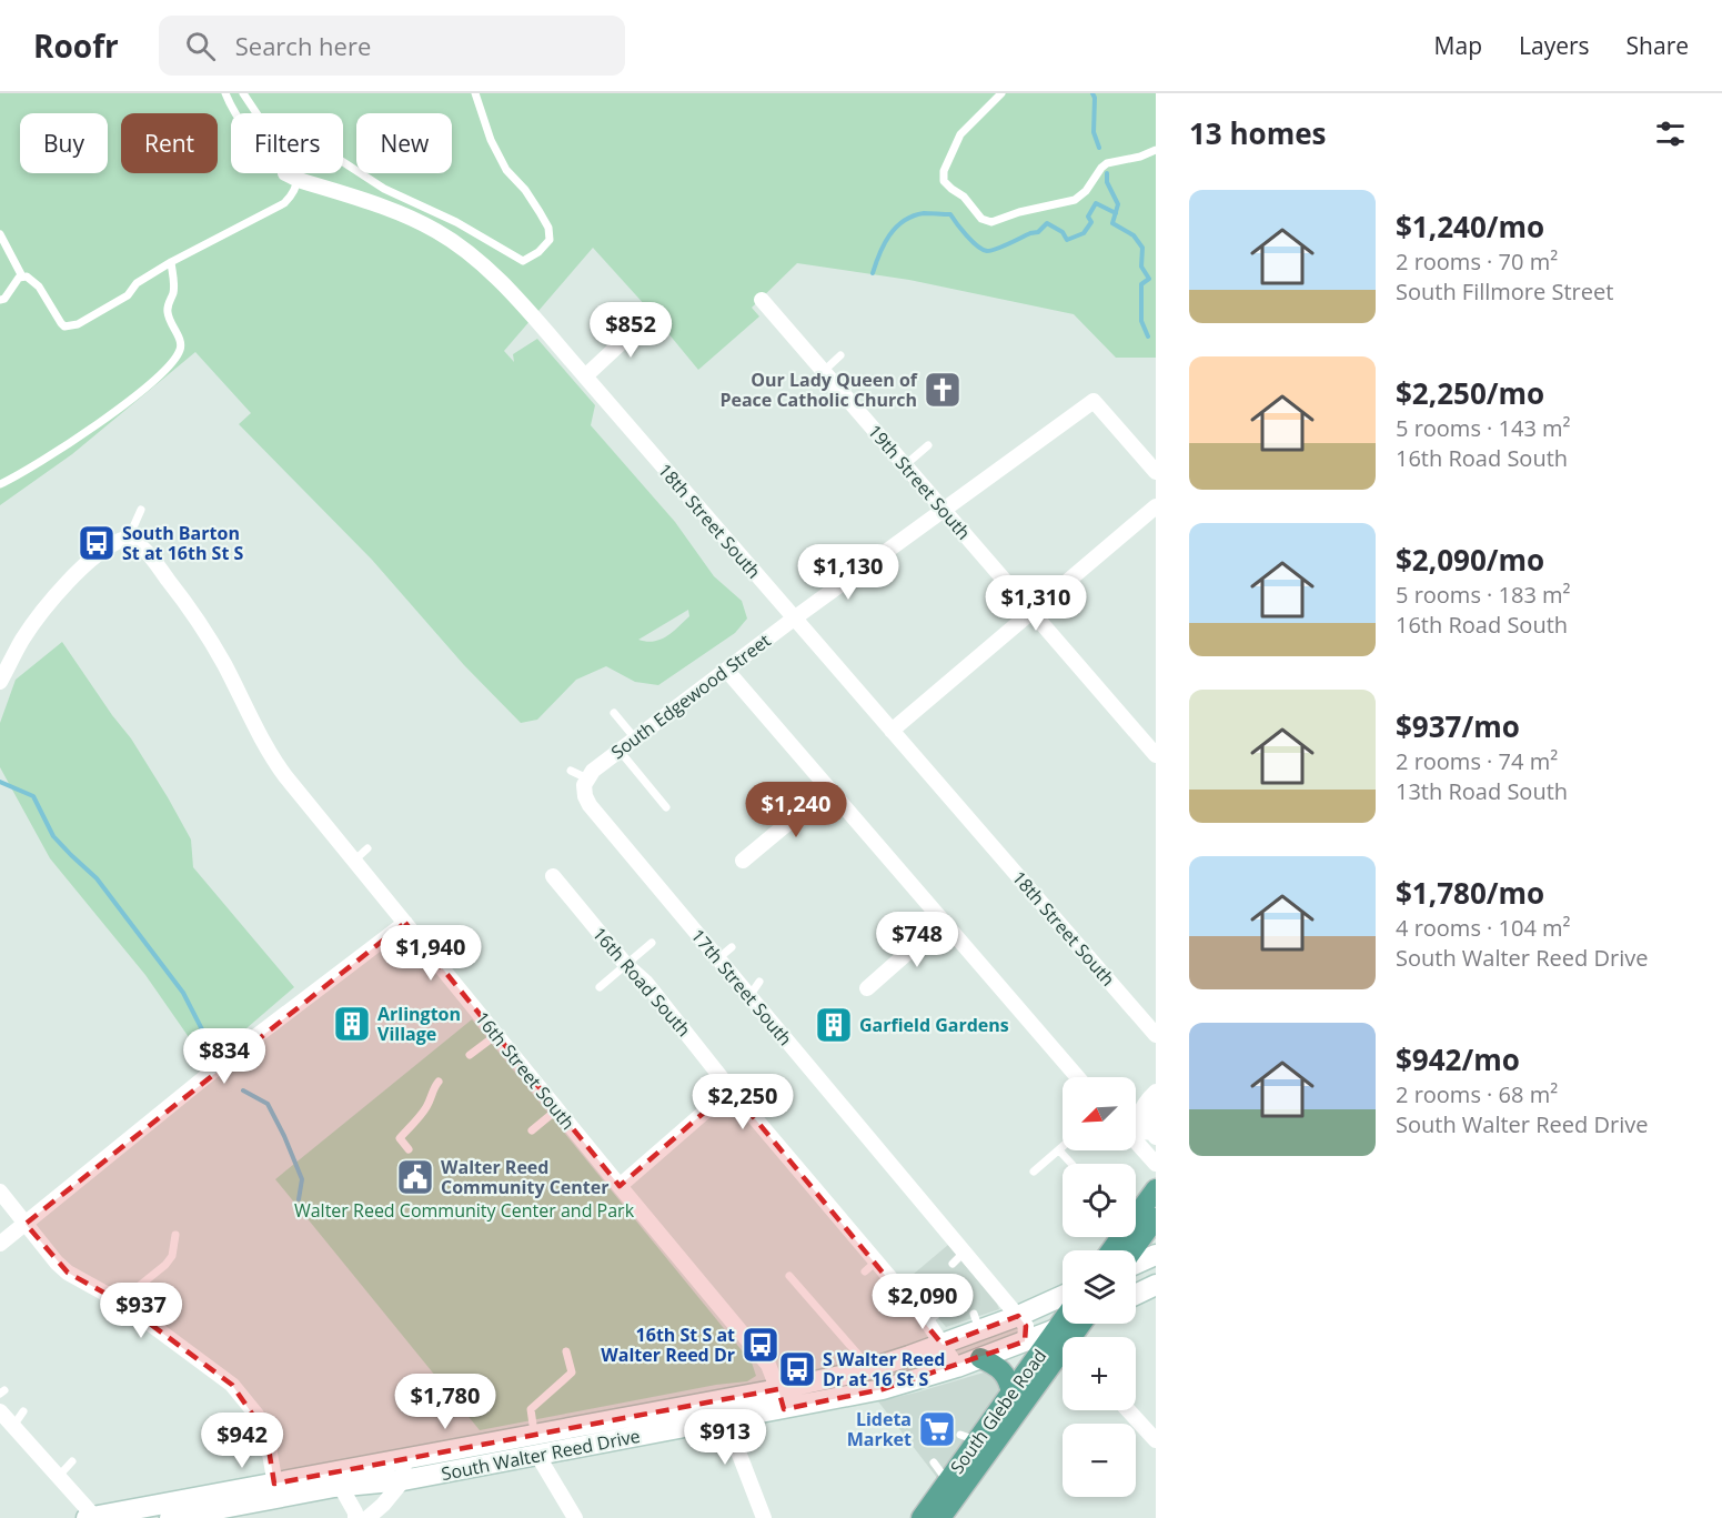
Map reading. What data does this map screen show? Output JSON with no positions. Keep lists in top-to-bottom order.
{
  "streets": {
    "main road": ["South Glebe Road", "South Walter Reed Drive"],
    "street": [
      "19th Street South",
      "18th Street South",
      "South Edgewood Street",
      "16th Road South",
      "17th Street South",
      "16th Street South"
    ]
  },
  "crossings": [
    ["19th Street South", "South Edgewood Street"],
    ["18th Street South", "South Edgewood Street"],
    ["South Edgewood Street", "17th Street South"],
    ["16th Road South", "South Walter Reed Drive"],
    ["17th Street South", "South Walter Reed Drive"],
    ["16th Street South", "South Walter Reed Drive"]
  ],
  "parks": ["Walter Reed Community Center and Park"],
  "places": {
    "church": ["Our Lady Queen of Peace Catholic Church"],
    "bus stop": ["South Barton St at 16th St S", "16th St S at Walter Reed Dr", "S Walter Reed Dr at 16 St S"],
    "building": ["Arlington Village", "Garfield Gardens"],
    "public building": ["Walter Reed Community Center"],
    "supermarket": ["Lideta Market"]
  },
  "north": "bottom left",
  "page": {
    "header": "Roofr",
    "search": "Search here",
    "nav": ["Map", "Layers", "Share"],
    "heading": "13 homes",
    "chip": [
      "Buy",
      "Rent",
      "Filters",
      "New"
    ],
    "list": [
      {
        "name": "$1,240/mo",
        "note": "2 rooms · 70 m² · South Fillmore Street"
      },
      {
        "name": "$2,250/mo",
        "note": "5 rooms · 143 m² · 16th Road South"
      },
      {
        "name": "$2,090/mo",
        "note": "5 rooms · 183 m² · 16th Road South"
      },
      {
        "name": "$937/mo",
        "note": "2 rooms · 74 m² · 13th Road South"
      },
      {
        "name": "$1,780/mo",
        "note": "4 rooms · 104 m² · South Walter Reed Drive"
      },
      {
        "name": "$942/mo",
        "note": "2 rooms · 68 m² · South Walter Reed Drive"
      }
    ],
    "price": [
      "$852",
      "$1,130",
      "$1,310",
      "$1,240",
      "$748",
      "$1,940",
      "$834",
      "$2,250",
      "$2,090",
      "$937",
      "$1,780",
      "$913",
      "$942"
    ],
    "map_buttons": ["+", "−"]
  }
}
